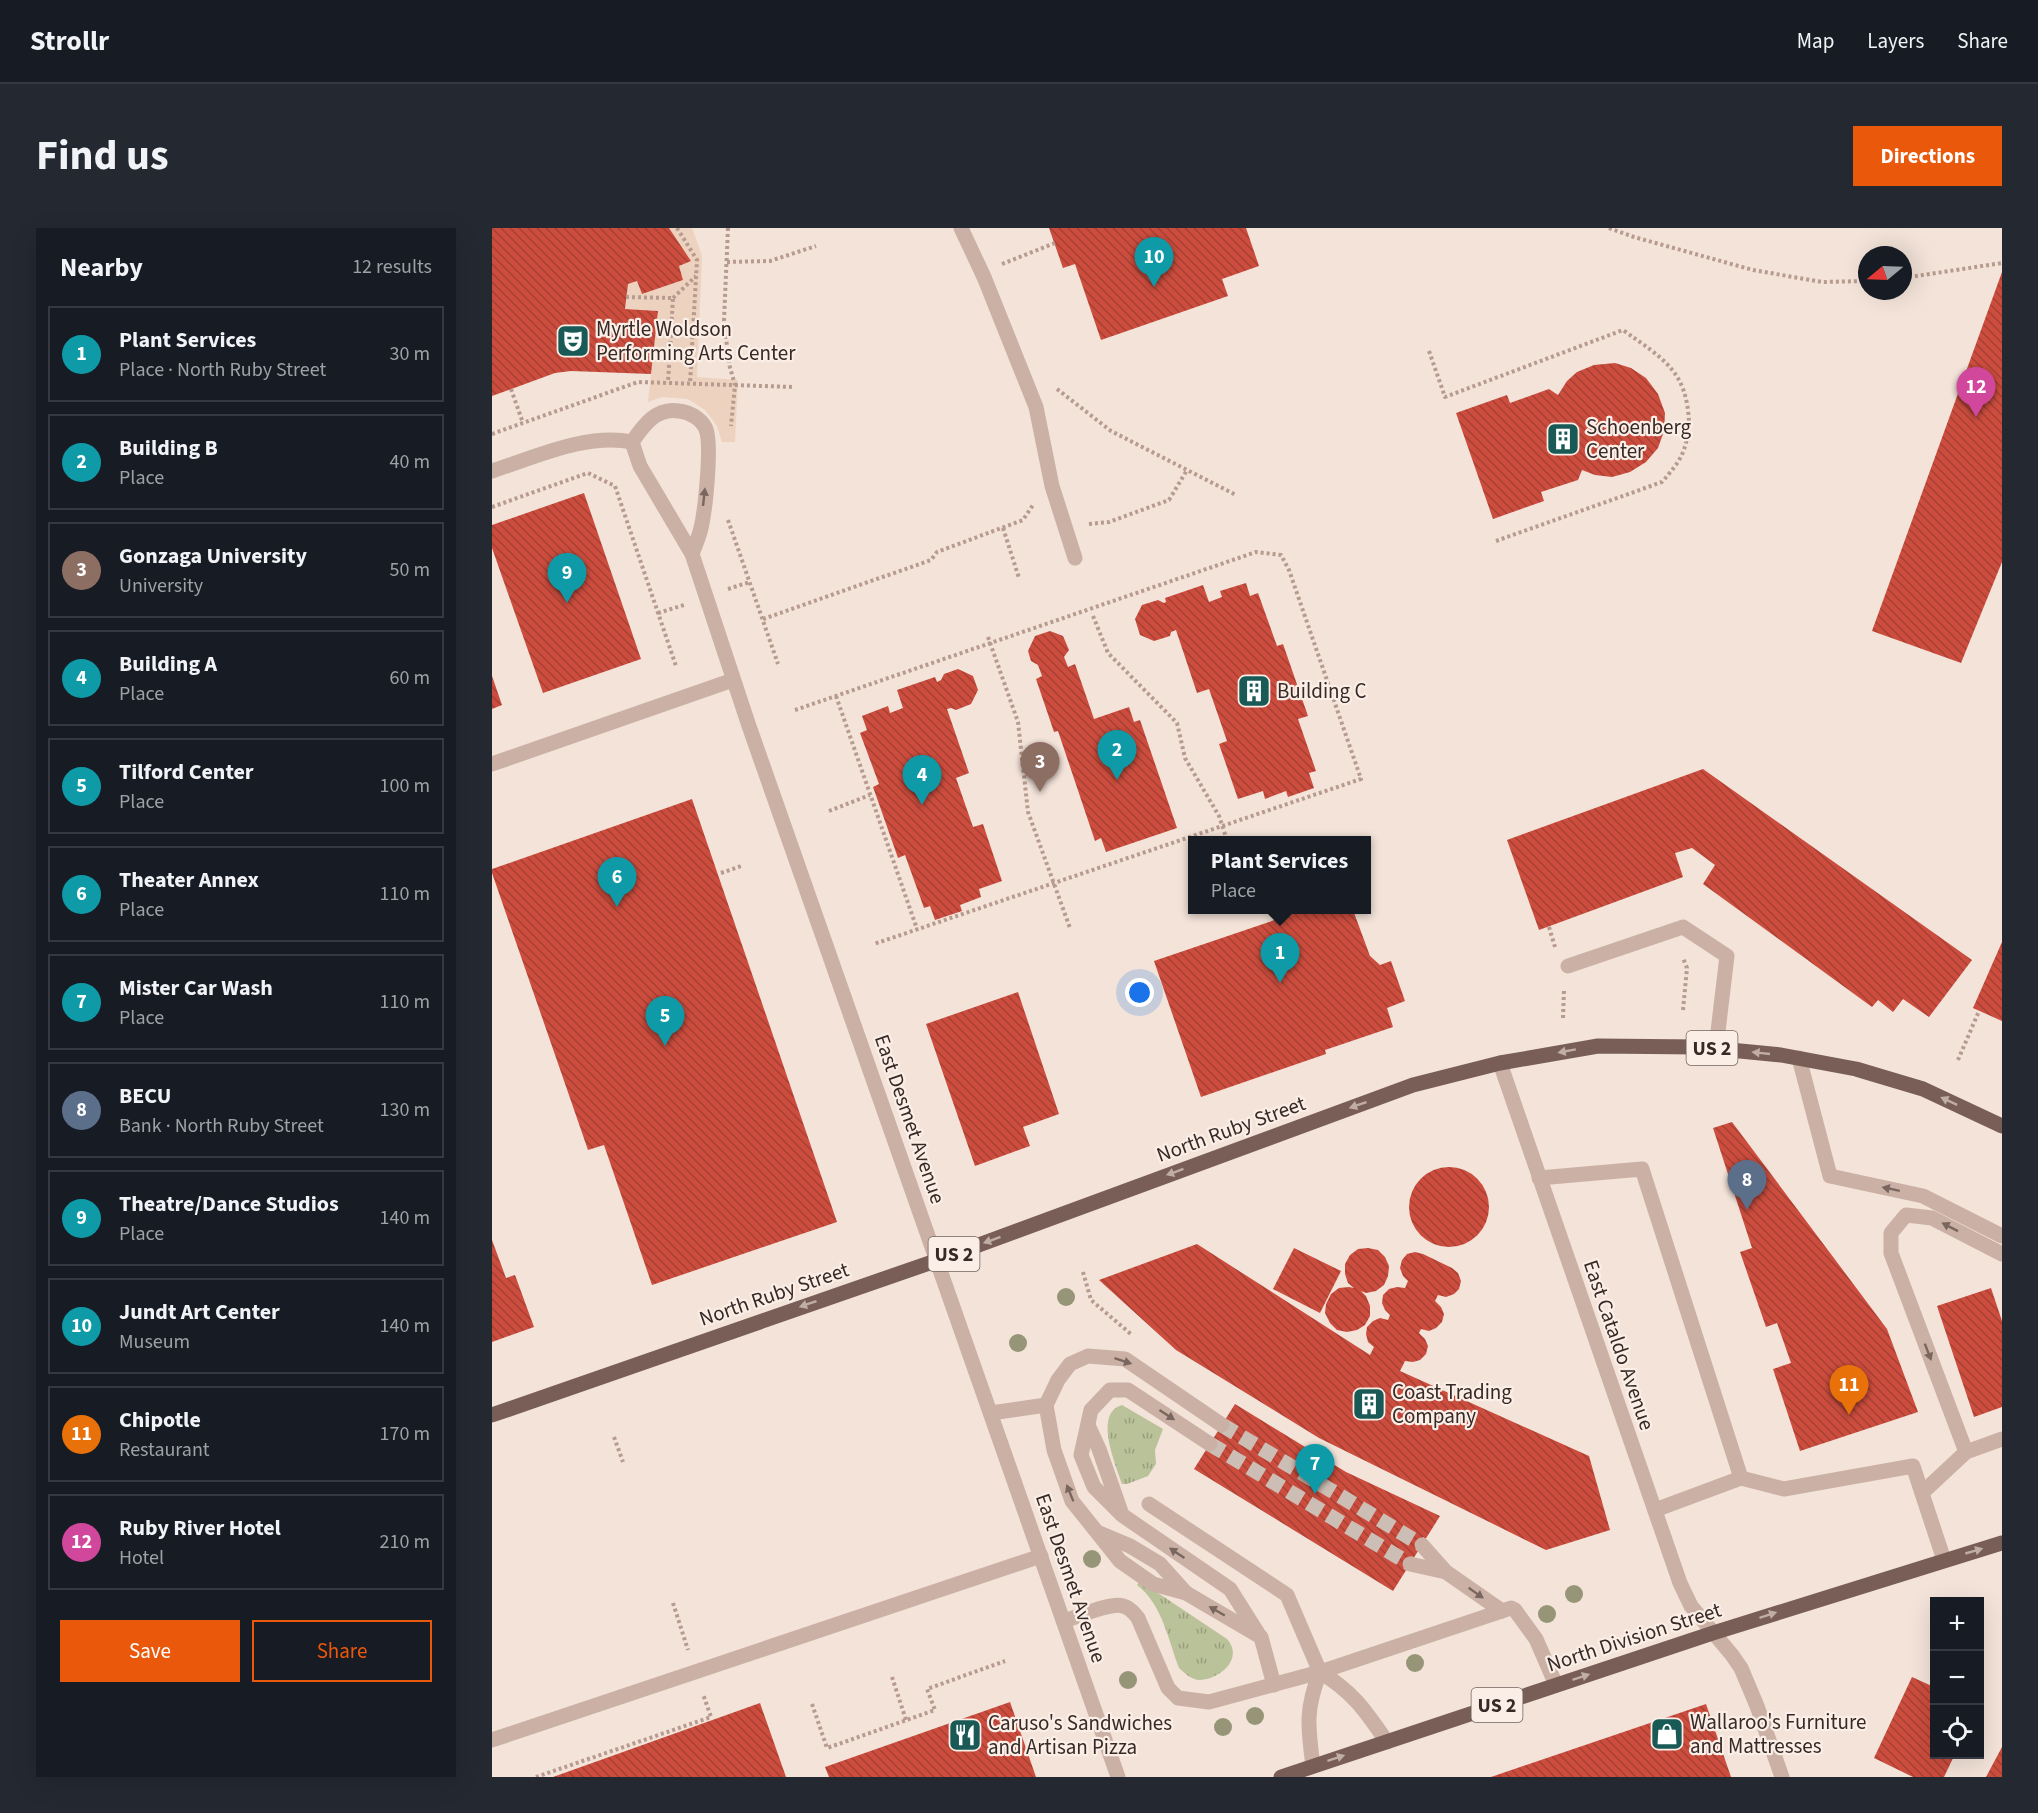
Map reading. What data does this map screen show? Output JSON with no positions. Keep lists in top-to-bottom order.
{
  "streets": {
    "main road": ["US 2", "North Ruby Street", "North Division Street"],
    "street": ["East Desmet Avenue", "East Cataldo Avenue"]
  },
  "crossings": [
    ["East Desmet Avenue", "North Ruby Street"],
    ["North Ruby Street", "East Cataldo Avenue"],
    ["East Cataldo Avenue", "North Division Street"]
  ],
  "one_way": ["North Ruby Street", "North Division Street"],
  "places": {
    "theatre": ["Myrtle Woldson Performing Arts Center"],
    "building": ["Schoenberg Center", "Building C", "Coast Trading Company"],
    "shop": ["Wallaroo's Furniture and Mattresses"],
    "restaurant": ["Caruso's Sandwiches and Artisan Pizza"]
  },
  "north": "left",
  "page": {
    "header": "Strollr",
    "nav": ["Map", "Layers", "Share"],
    "title": "Find us",
    "buttons": [
      "Directions",
      ["Save", "Share"]
    ],
    "heading": ["Nearby", "12 results"],
    "pins": [
      "10",
      "12",
      "9",
      "2",
      "3",
      "4",
      "6",
      "1",
      "5",
      "8",
      "11",
      "7"
    ],
    "list": [
      {
        "mark": "1",
        "name": "Plant Services",
        "note": "Place · North Ruby Street",
        "value": "30 m"
      },
      {
        "mark": "2",
        "name": "Building B",
        "note": "Place",
        "value": "40 m"
      },
      {
        "mark": "3",
        "name": "Gonzaga University",
        "note": "University",
        "value": "50 m"
      },
      {
        "mark": "4",
        "name": "Building A",
        "note": "Place",
        "value": "60 m"
      },
      {
        "mark": "5",
        "name": "Tilford Center",
        "note": "Place",
        "value": "100 m"
      },
      {
        "mark": "6",
        "name": "Theater Annex",
        "note": "Place",
        "value": "110 m"
      },
      {
        "mark": "7",
        "name": "Mister Car Wash",
        "note": "Place",
        "value": "110 m"
      },
      {
        "mark": "8",
        "name": "BECU",
        "note": "Bank · North Ruby Street",
        "value": "130 m"
      },
      {
        "mark": "9",
        "name": "Theatre/Dance Studios",
        "note": "Place",
        "value": "140 m"
      },
      {
        "mark": "10",
        "name": "Jundt Art Center",
        "note": "Museum",
        "value": "140 m"
      },
      {
        "mark": "11",
        "name": "Chipotle",
        "note": "Restaurant",
        "value": "170 m"
      },
      {
        "mark": "12",
        "name": "Ruby River Hotel",
        "note": "Hotel",
        "value": "210 m"
      }
    ],
    "popup": ["Plant Services", "Place"],
    "map_buttons": ["+", "−"]
  }
}
